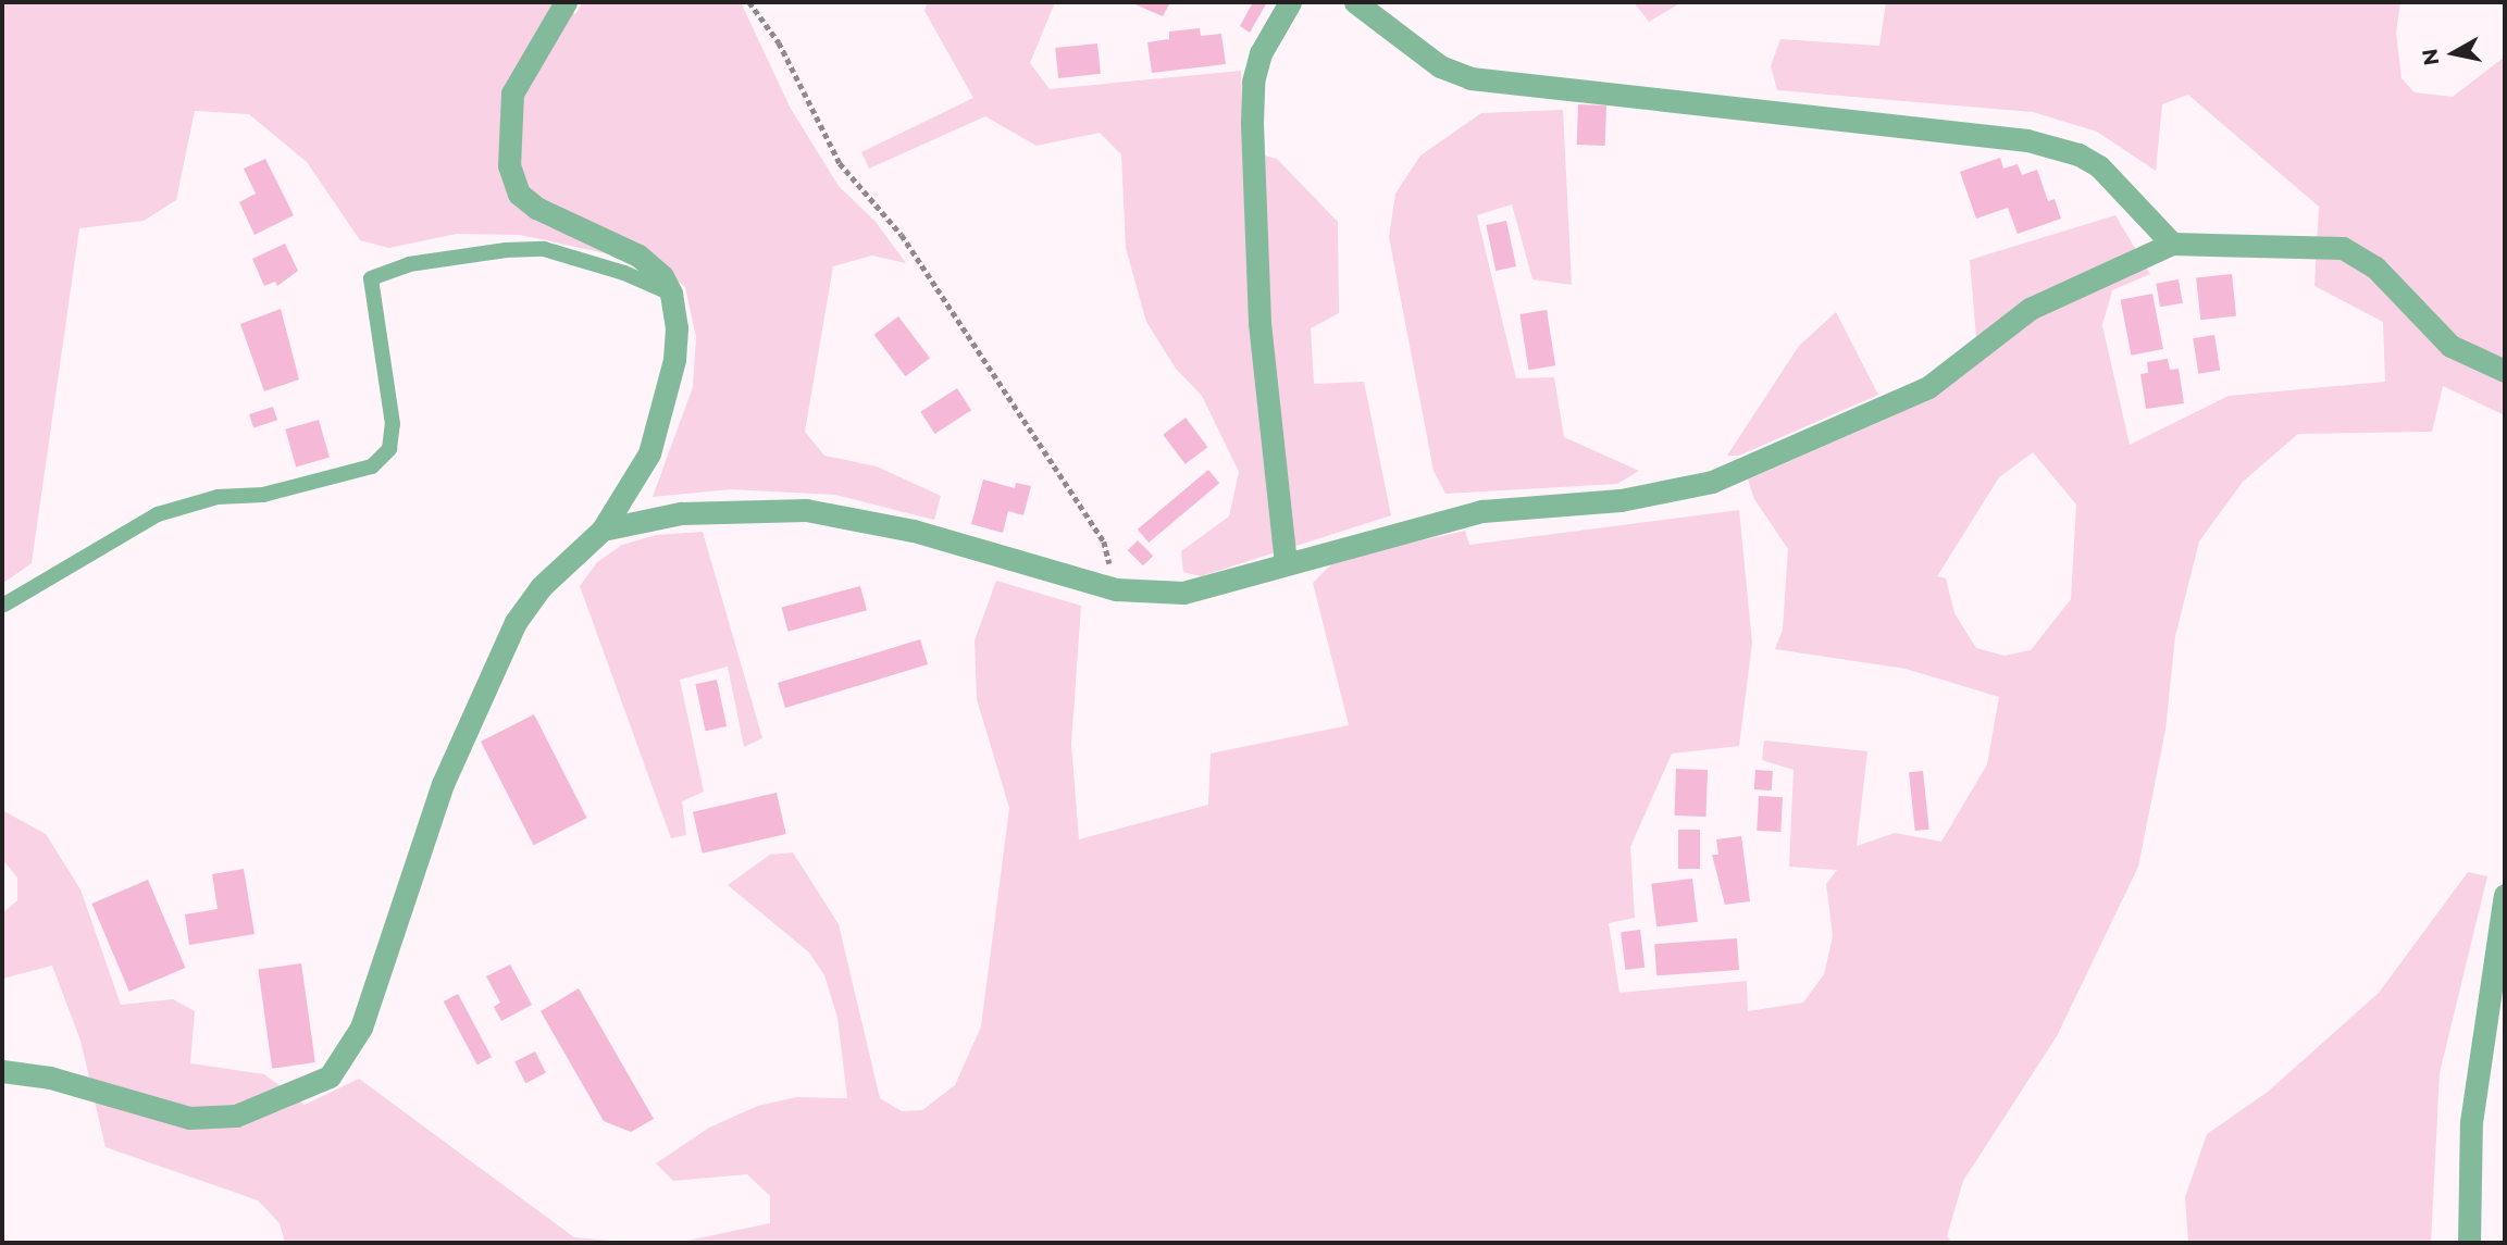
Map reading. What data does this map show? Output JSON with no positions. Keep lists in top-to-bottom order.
{
  "north": "left"
}
